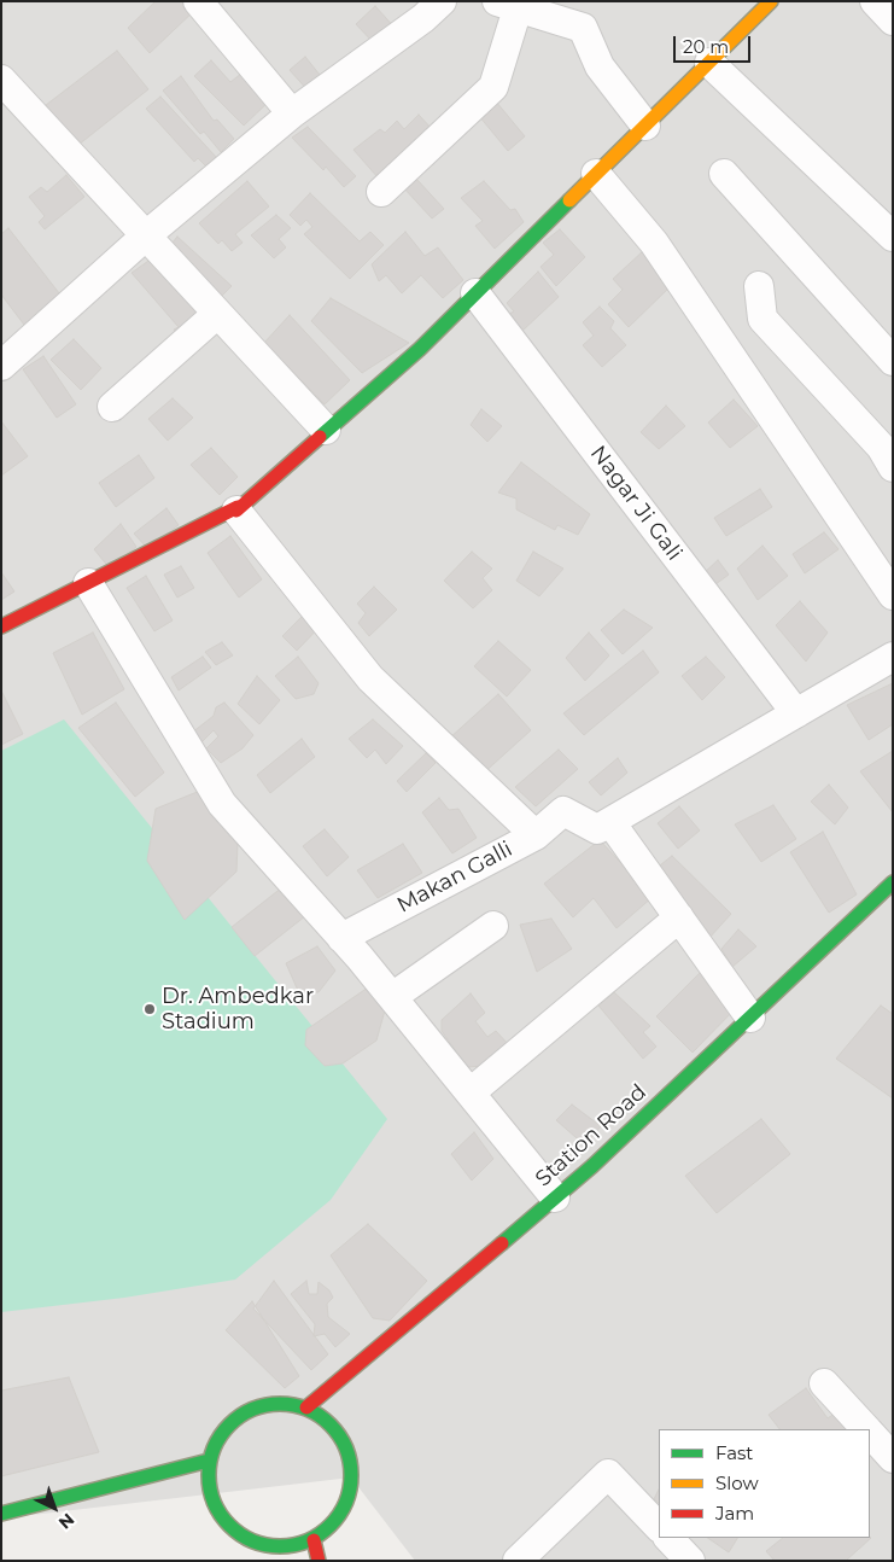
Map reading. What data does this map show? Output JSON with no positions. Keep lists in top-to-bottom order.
{
  "streets": {
    "main road": ["Station Road"],
    "street": ["Nagar Ji Gali", "Makan Galli"]
  },
  "places": ["Dr. Ambedkar Stadium"],
  "legend": ["Fast", "Slow", "Jam"],
  "scale_bar": "20 m",
  "north": "bottom right"
}
